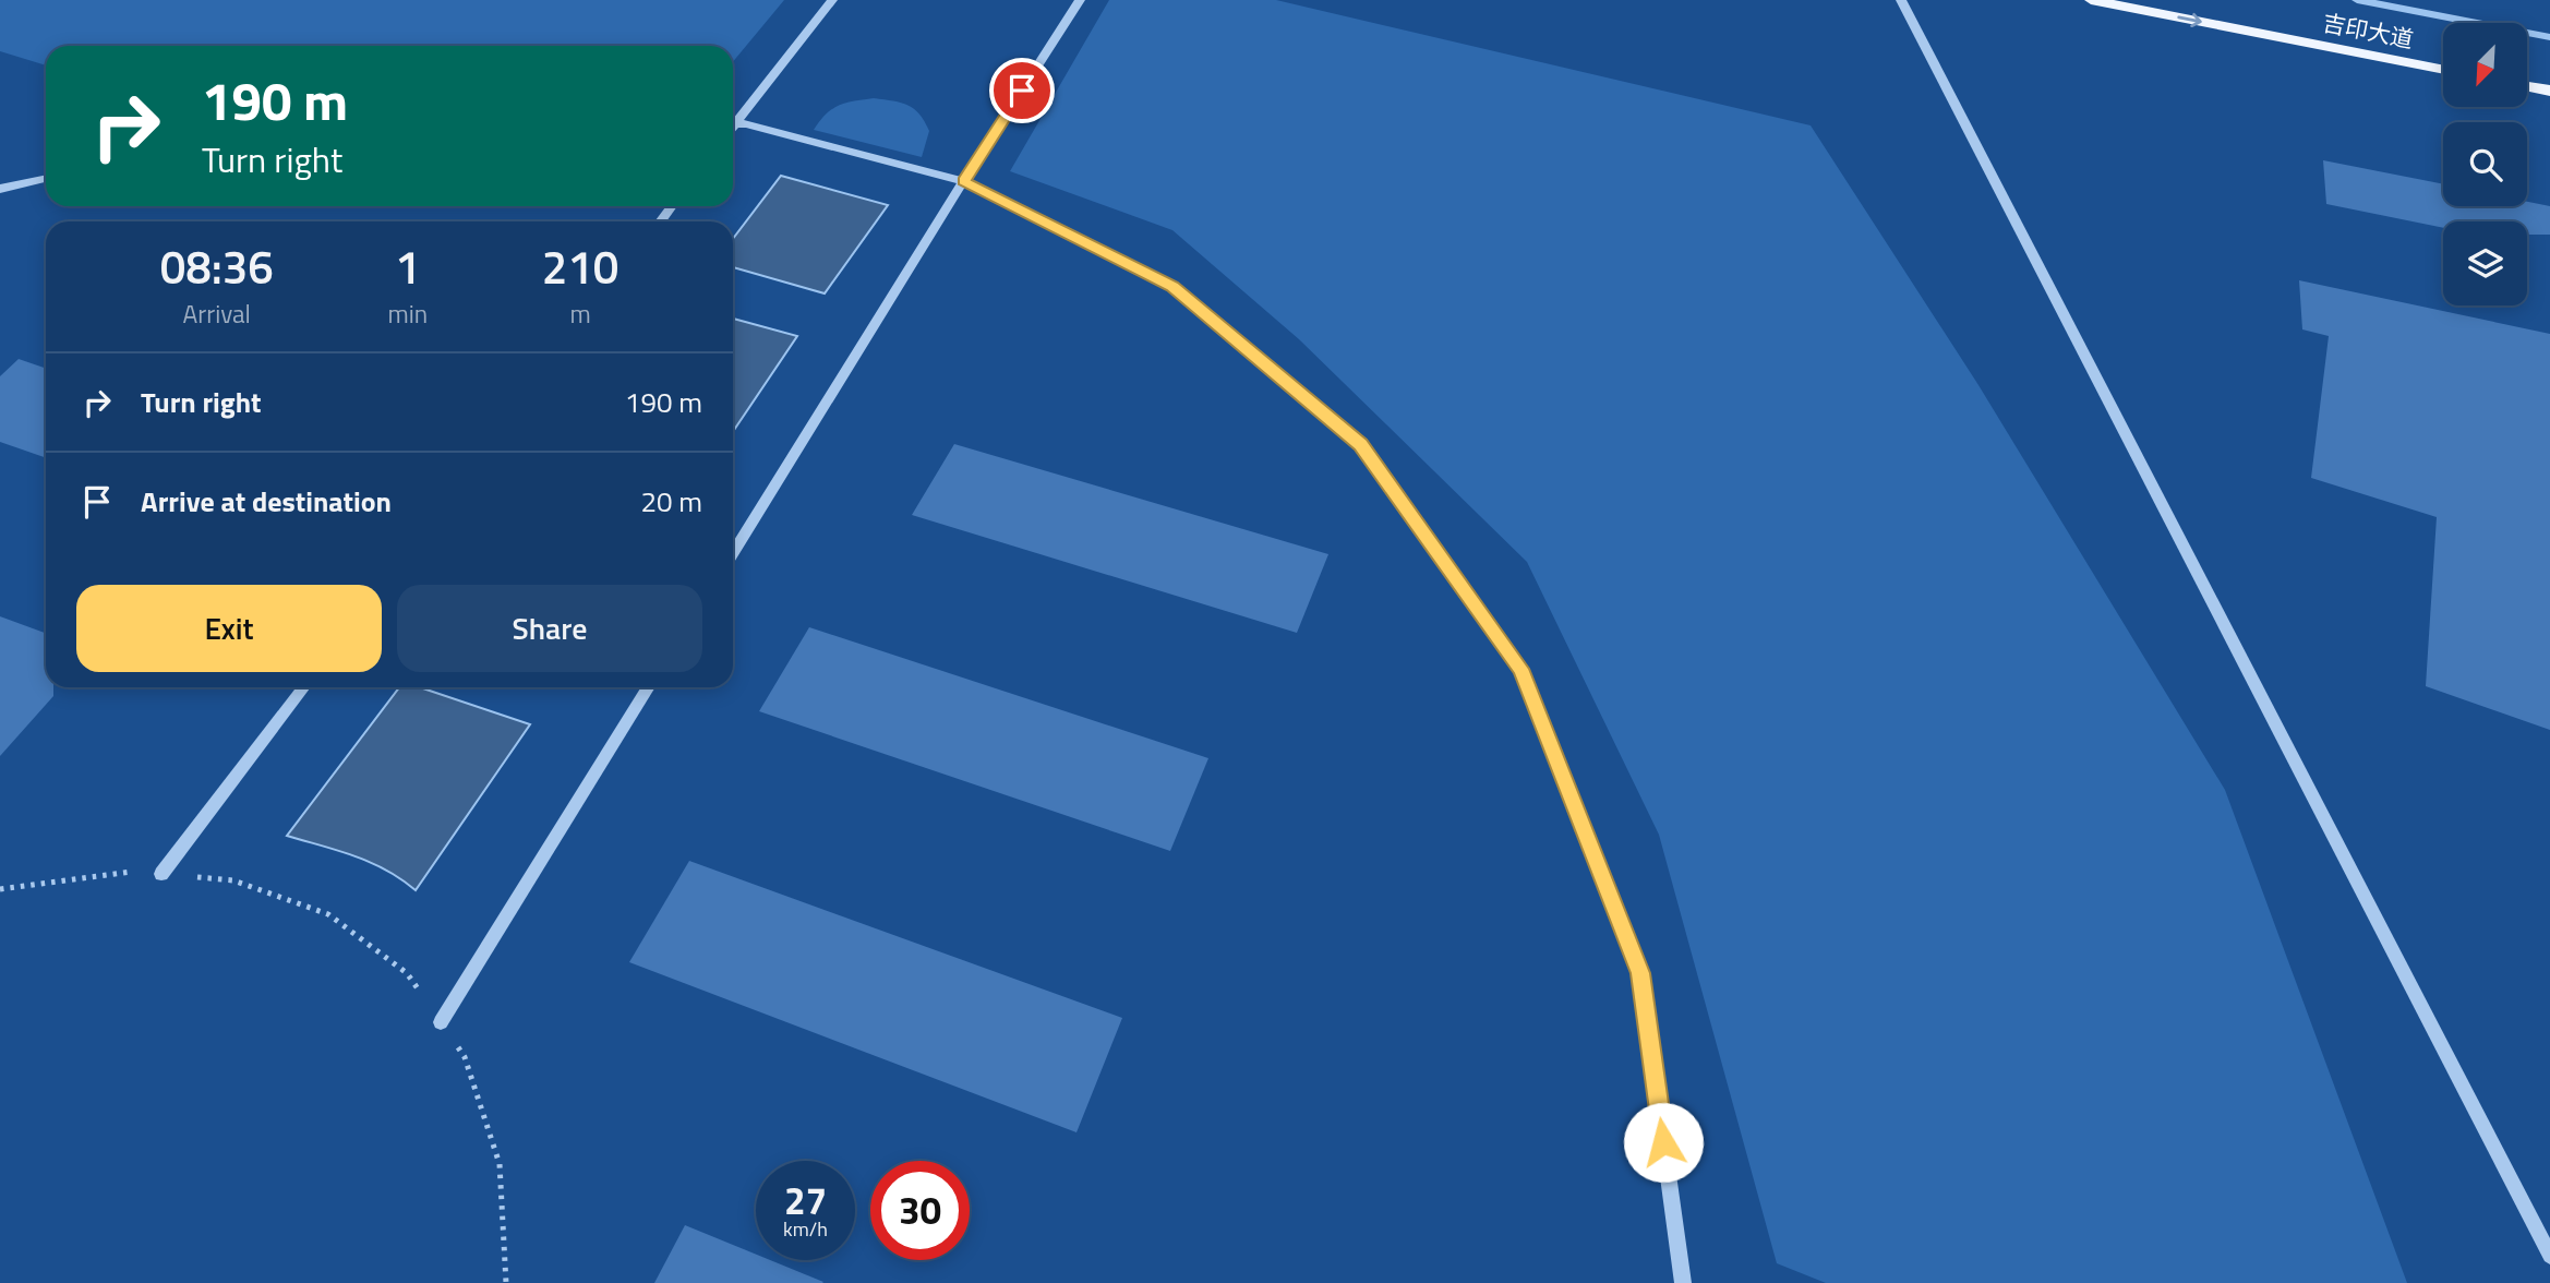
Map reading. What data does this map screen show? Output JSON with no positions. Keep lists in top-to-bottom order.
{
  "streets": {
    "main road": ["吉印大道"]
  },
  "one_way": ["吉印大道"],
  "north": "bottom left",
  "page": {
    "turn": ["190 m", "Turn right"],
    "eta": [
      "08:36",
      "Arrival",
      "1",
      "min",
      "210",
      "m"
    ],
    "list": [
      {
        "name": "Turn right",
        "value": "190 m"
      },
      {
        "name": "Arrive at destination",
        "value": "20 m"
      }
    ],
    "buttons": ["Exit", "Share"],
    "speed": "27 km/h",
    "limit": "30"
  }
}
